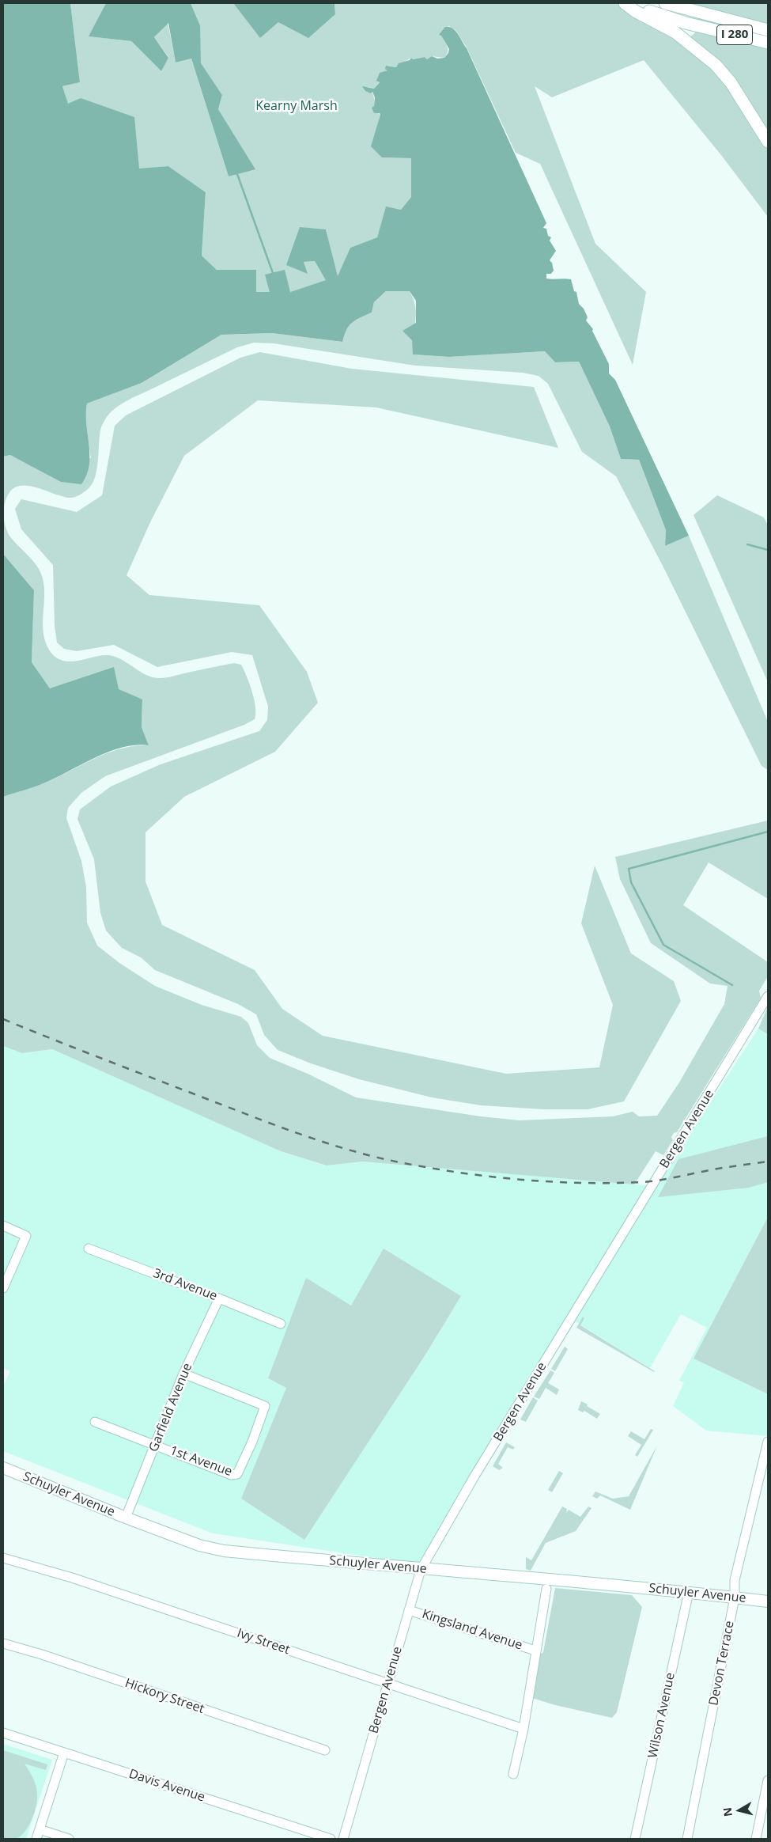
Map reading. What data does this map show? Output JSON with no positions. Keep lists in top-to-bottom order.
{
  "streets": {
    "highway": ["I 280"],
    "main road": ["Schuyler Avenue"],
    "street": [
      "Bergen Avenue",
      "3rd Avenue",
      "Garfield Avenue",
      "1st Avenue",
      "Kingsland Avenue",
      "Ivy Street",
      "Devon Terrace",
      "Hickory Street",
      "Wilson Avenue",
      "Davis Avenue"
    ]
  },
  "crossings": [
    ["Bergen Avenue", "Schuyler Avenue"],
    ["Bergen Avenue", "Kingsland Avenue"],
    ["Bergen Avenue", "Ivy Street"],
    ["3rd Avenue", "Garfield Avenue"],
    ["Garfield Avenue", "1st Avenue"],
    ["Garfield Avenue", "Schuyler Avenue"],
    ["Schuyler Avenue", "Devon Terrace"],
    ["Schuyler Avenue", "Wilson Avenue"]
  ],
  "parks": ["Kearny Marsh"],
  "north": "left"
}
